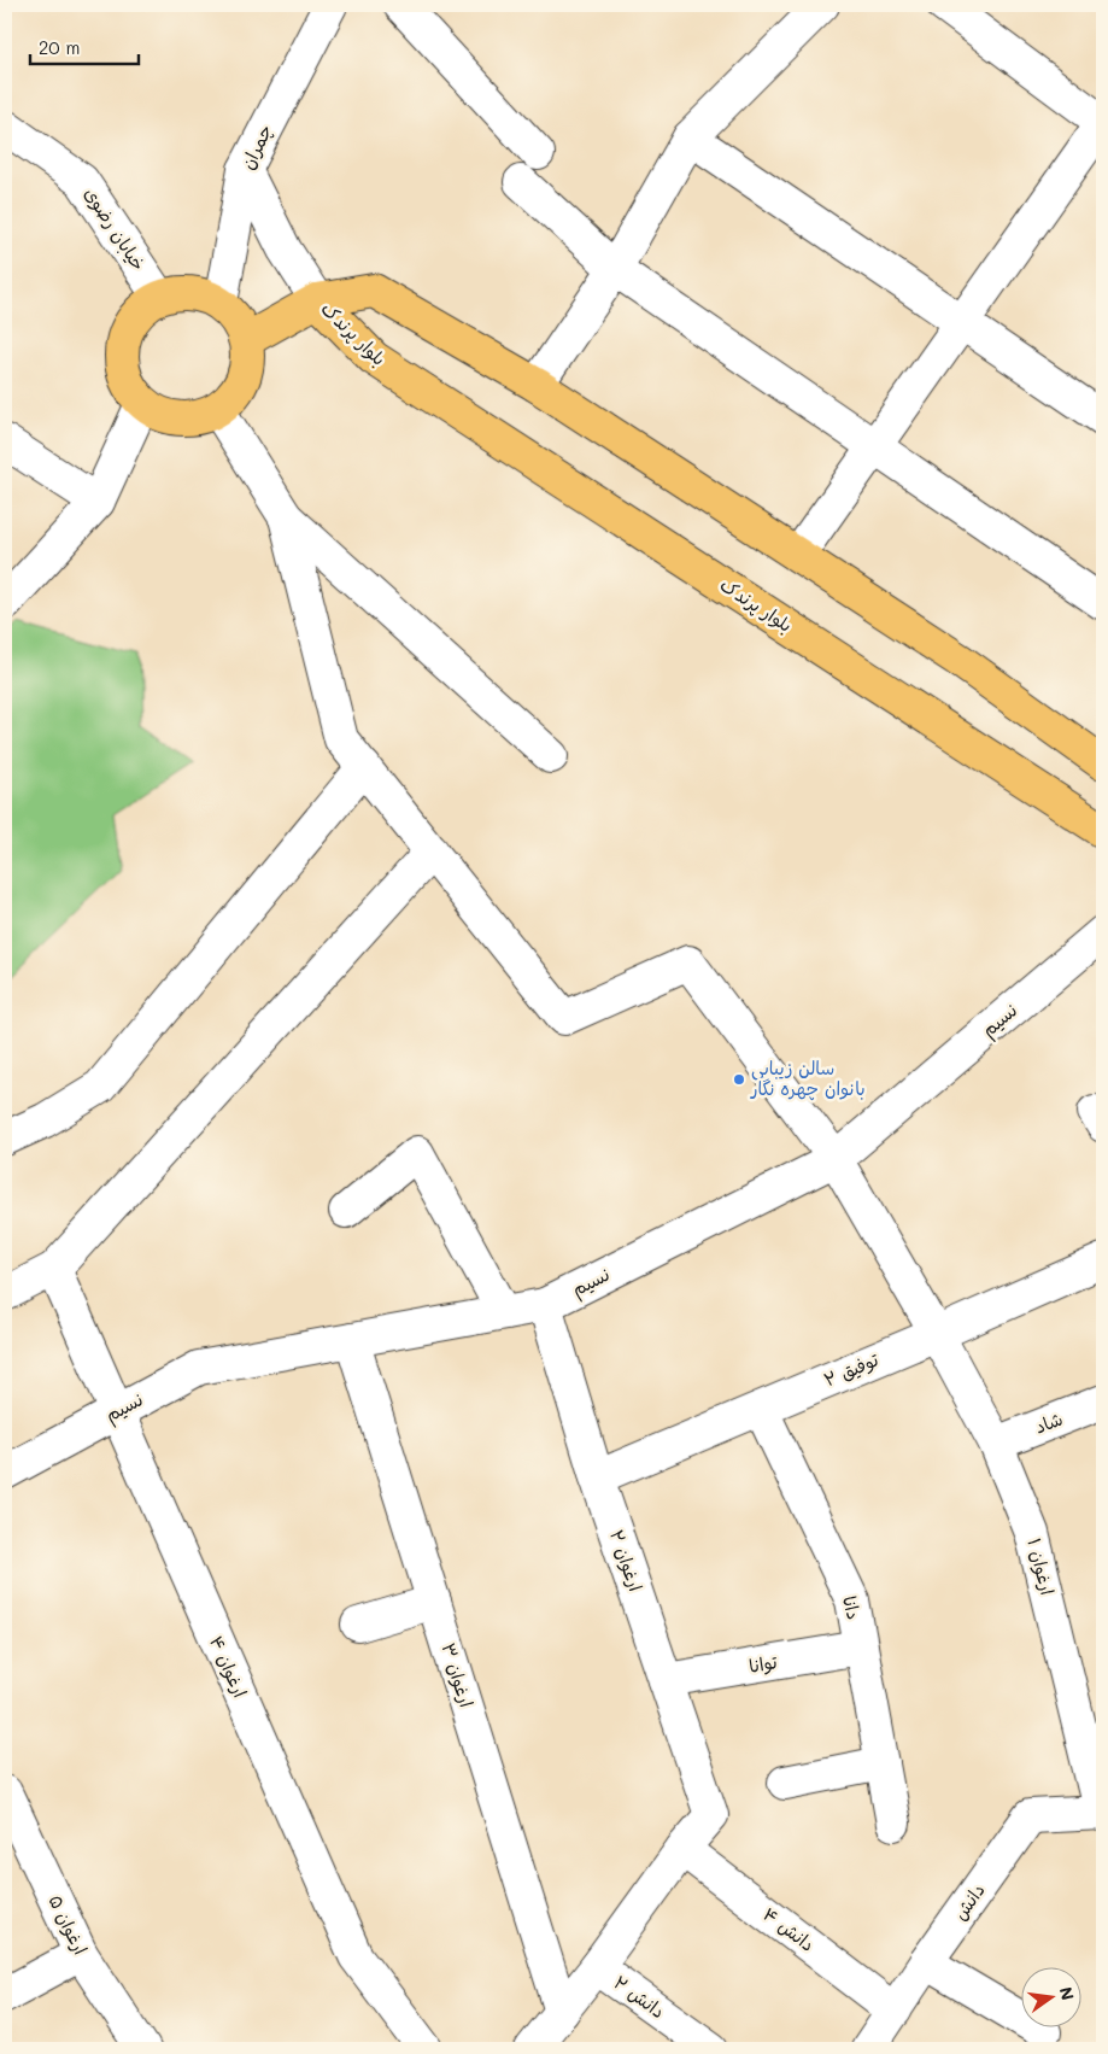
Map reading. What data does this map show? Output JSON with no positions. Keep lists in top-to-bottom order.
{
  "streets": {
    "main road": ["بلوار پرندک"],
    "street": [
      "چمران",
      "خیابان رضوی",
      "نسیم",
      "توفیق ۲",
      "شاد",
      "ارغوان ۲",
      "ارغوان ۱",
      "دانا",
      "توانا",
      "ارغوان ۴",
      "ارغوان ۳",
      "دانش",
      "ارغوان ۵",
      "دانش ۴",
      "دانش ۲"
    ]
  },
  "crossings": [
    ["چمران", "خیابان رضوی"],
    ["نسیم", "ارغوان ۲"],
    ["نسیم", "ارغوان ۱"],
    ["نسیم", "ارغوان ۴"],
    ["نسیم", "ارغوان ۳"],
    ["توفیق ۲", "ارغوان ۲"],
    ["توفیق ۲", "ارغوان ۱"],
    ["توفیق ۲", "دانا"],
    ["شاد", "ارغوان ۱"],
    ["ارغوان ۲", "توانا"],
    ["ارغوان ۲", "دانش ۴"],
    ["ارغوان ۱", "دانش"],
    ["دانا", "توانا"],
    ["دانش", "دانش ۴"]
  ],
  "places": ["سالن زیبایی بانوان چهره نگار"],
  "scale_bar": "20 m",
  "north": "right"
}
